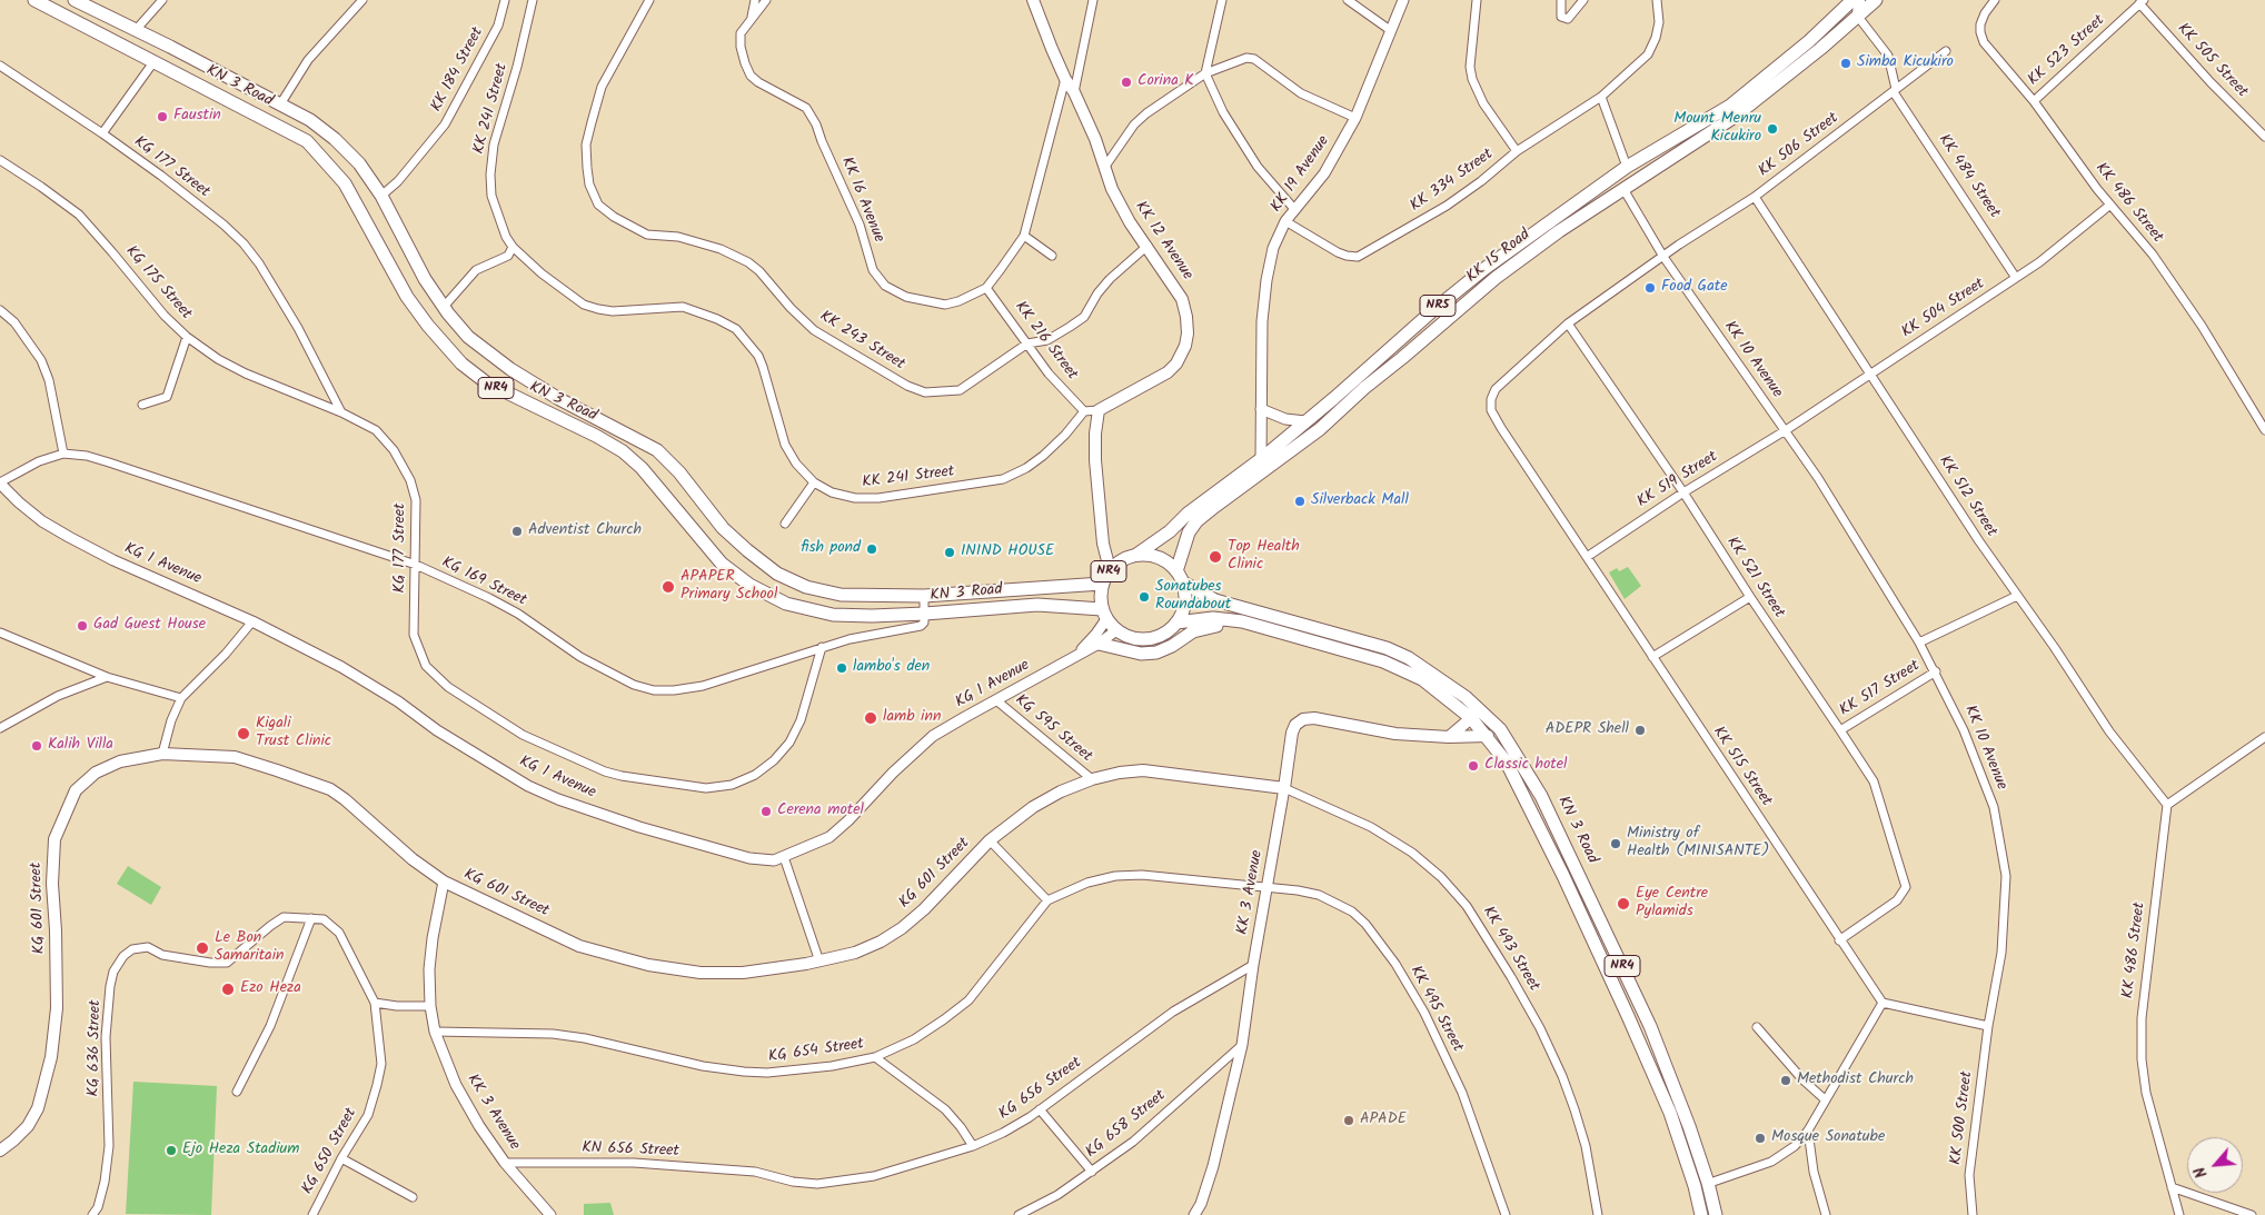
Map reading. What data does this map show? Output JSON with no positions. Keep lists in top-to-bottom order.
{
  "streets": {
    "highway": [
      "KN 3 Road",
      "KK 15 Road",
      "NR5",
      "NR4"
    ],
    "main road": ["KK 12 Avenue", "KG 601 Street", "KK 3 Avenue"],
    "street": [
      "KK 523 Street",
      "KK 505 Street",
      "KK 184 Street",
      "KK 241 Street",
      "KK 506 Street",
      "KG 177 Street",
      "KK 19 Avenue",
      "KK 484 Street",
      "KK 334 Street",
      "KK 16 Avenue",
      "KK 486 Street",
      "KG 175 Street",
      "KK 504 Street",
      "KK 243 Street",
      "KK 216 Street",
      "KK 10 Avenue",
      "KK 519 Street",
      "KK 512 Street",
      "KG 1 Avenue",
      "KK 521 Street",
      "KG 169 Street",
      "KK 517 Street",
      "KG 595 Street",
      "KK 515 Street",
      "KK 493 Street",
      "KK 495 Street",
      "KG 636 Street",
      "KG 654 Street",
      "KG 656 Street",
      "KK 500 Street",
      "KG 658 Street",
      "KN 656 Street",
      "KG 650 Street"
    ]
  },
  "crossings": [
    ["KK 523 Street", "KK 505 Street"],
    ["KK 523 Street", "KK 486 Street"],
    ["KK 184 Street", "KN 3 Road"],
    ["KN 3 Road", "KK 15 Road"],
    ["KN 3 Road", "NR4"],
    ["KN 3 Road", "KG 1 Avenue"],
    ["KN 3 Road", "KG 169 Street"],
    ["KN 3 Road", "KK 3 Avenue"],
    ["KK 241 Street", "KK 216 Street"],
    ["KK 506 Street", "KK 484 Street"],
    ["KK 506 Street", "KK 10 Avenue"],
    ["KK 506 Street", "KK 512 Street"],
    ["KG 177 Street", "KG 175 Street"],
    ["KG 177 Street", "KG 169 Street"],
    ["KK 19 Avenue", "KK 334 Street"],
    ["KK 19 Avenue", "KK 15 Road"],
    ["KK 484 Street", "KK 15 Road"],
    ["KK 484 Street", "KK 504 Street"],
    ["KK 16 Avenue", "KK 12 Avenue"],
    ["KK 16 Avenue", "KK 216 Street"],
    ["KK 486 Street", "KK 504 Street"],
    ["KK 486 Street", "KK 512 Street"],
    ["KK 12 Avenue", "KK 243 Street"],
    ["KK 15 Road", "KK 10 Avenue"],
    ["KK 15 Road", "NR4"],
    ["KK 15 Road", "KG 1 Avenue"],
    ["KK 504 Street", "KK 10 Avenue"],
    ["KK 504 Street", "KK 519 Street"],
    ["KK 504 Street", "KK 512 Street"],
    ["KK 243 Street", "KK 216 Street"],
    ["KK 10 Avenue", "KK 519 Street"],
    ["KK 10 Avenue", "KK 517 Street"],
    ["KK 10 Avenue", "KK 500 Street"],
    ["NR4", "KG 1 Avenue"],
    ["KK 519 Street", "KK 521 Street"],
    ["KK 519 Street", "KK 515 Street"],
    ["KG 1 Avenue", "KG 169 Street"],
    ["KG 1 Avenue", "KG 595 Street"],
    ["KK 521 Street", "KK 517 Street"],
    ["KK 521 Street", "KK 515 Street"],
    ["KG 595 Street", "KG 601 Street"],
    ["KG 601 Street", "KK 3 Avenue"],
    ["KG 601 Street", "KK 493 Street"],
    ["KK 3 Avenue", "KK 493 Street"],
    ["KK 3 Avenue", "KK 495 Street"],
    ["KK 3 Avenue", "KG 654 Street"],
    ["KK 3 Avenue", "KG 656 Street"],
    ["KK 3 Avenue", "KG 658 Street"],
    ["KK 3 Avenue", "KN 656 Street"],
    ["KK 495 Street", "KG 654 Street"],
    ["KG 636 Street", "KG 650 Street"],
    ["KG 656 Street", "KN 656 Street"]
  ],
  "places": [
    "Simba Kicukiro",
    "Corina K",
    "Faustin",
    "Mount Menru Kicukiro",
    "Food Gate",
    "Silverback Mall",
    "Adventist Church",
    "fish pond",
    "ININD HOUSE",
    "Top Health Clinic",
    "APAPER Primary School",
    "Sonatubes Roundabout",
    "Gad Guest House",
    "lambo's den",
    "lamb inn",
    "ADEPR Shell",
    "Kigali Trust Clinic",
    "Kalih Villa",
    "Classic hotel",
    "Cerena motel",
    "Ministry of Health (MINISANTE)",
    "Eye Centre Pylamids",
    "Le Bon Samaritain",
    "Ezo Heza",
    "Methodist Church",
    "APADE",
    "Mosque Sonatube",
    "Ejo Heza Stadium"
  ],
  "north": "bottom left"
}
